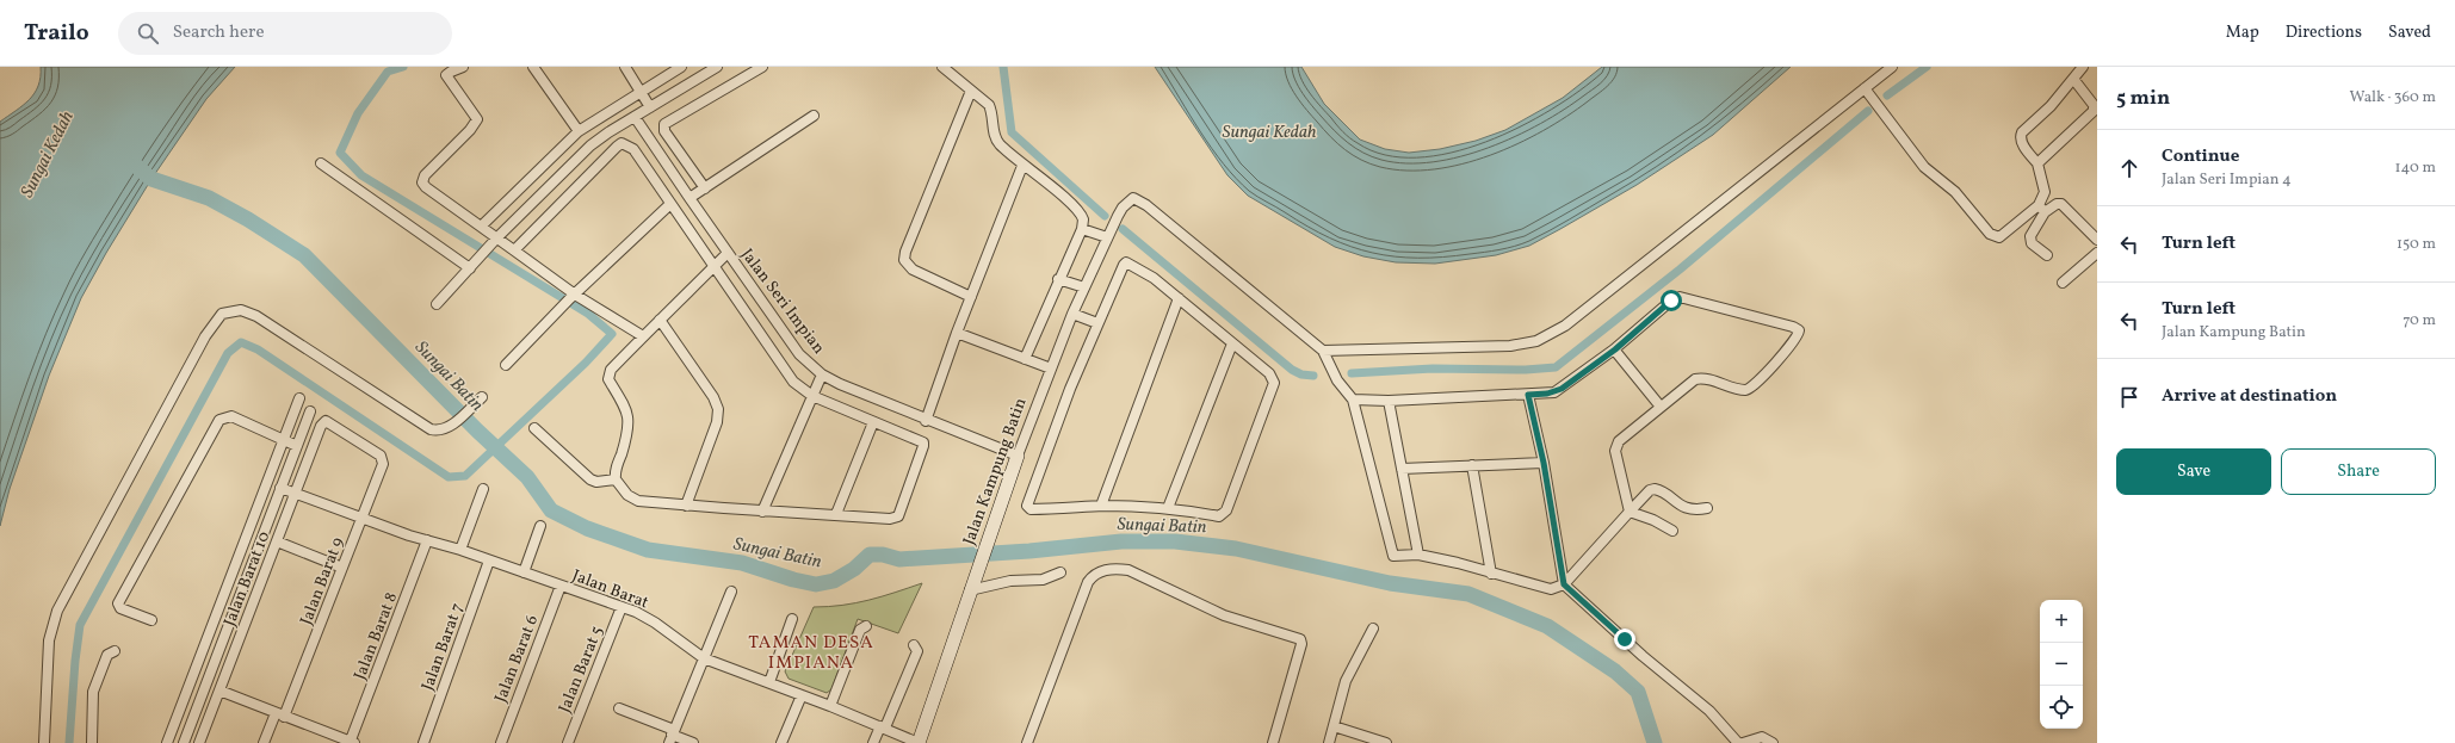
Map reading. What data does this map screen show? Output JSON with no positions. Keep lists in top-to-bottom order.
{
  "streets": {
    "street": [
      "Jalan Seri Impian",
      "Jalan Kampung Batin",
      "Jalan Barat 10",
      "Jalan Barat 9",
      "Jalan Barat",
      "Jalan Barat 8",
      "Jalan Barat 7",
      "Jalan Barat 6",
      "Jalan Barat 5"
    ]
  },
  "crossings": [
    ["Jalan Seri Impian", "Jalan Kampung Batin"],
    ["Jalan Kampung Batin", "Jalan Barat"],
    ["Jalan Barat 10", "Jalan Barat 9"],
    ["Jalan Barat 10", "Jalan Barat"],
    ["Jalan Barat 9", "Jalan Barat"],
    ["Jalan Barat", "Jalan Barat 8"],
    ["Jalan Barat", "Jalan Barat 7"],
    ["Jalan Barat", "Jalan Barat 6"],
    ["Jalan Barat", "Jalan Barat 5"]
  ],
  "districts": ["TAMAN DESA IMPIANA"],
  "water": ["Sungai Kedah", "Sungai Batin"],
  "page": {
    "header": "Trailo",
    "search": "Search here",
    "nav": ["Map", "Directions", "Saved"],
    "heading": ["5 min", "Walk · 360 m"],
    "list": [
      ["Continue", "Jalan Seri Impian 4", "140 m"],
      ["Turn left", "150 m"],
      ["Turn left", "Jalan Kampung Batin", "70 m"],
      "Arrive at destination"
    ],
    "buttons": ["Save", "Share"],
    "map_buttons": ["+", "−"]
  }
}
